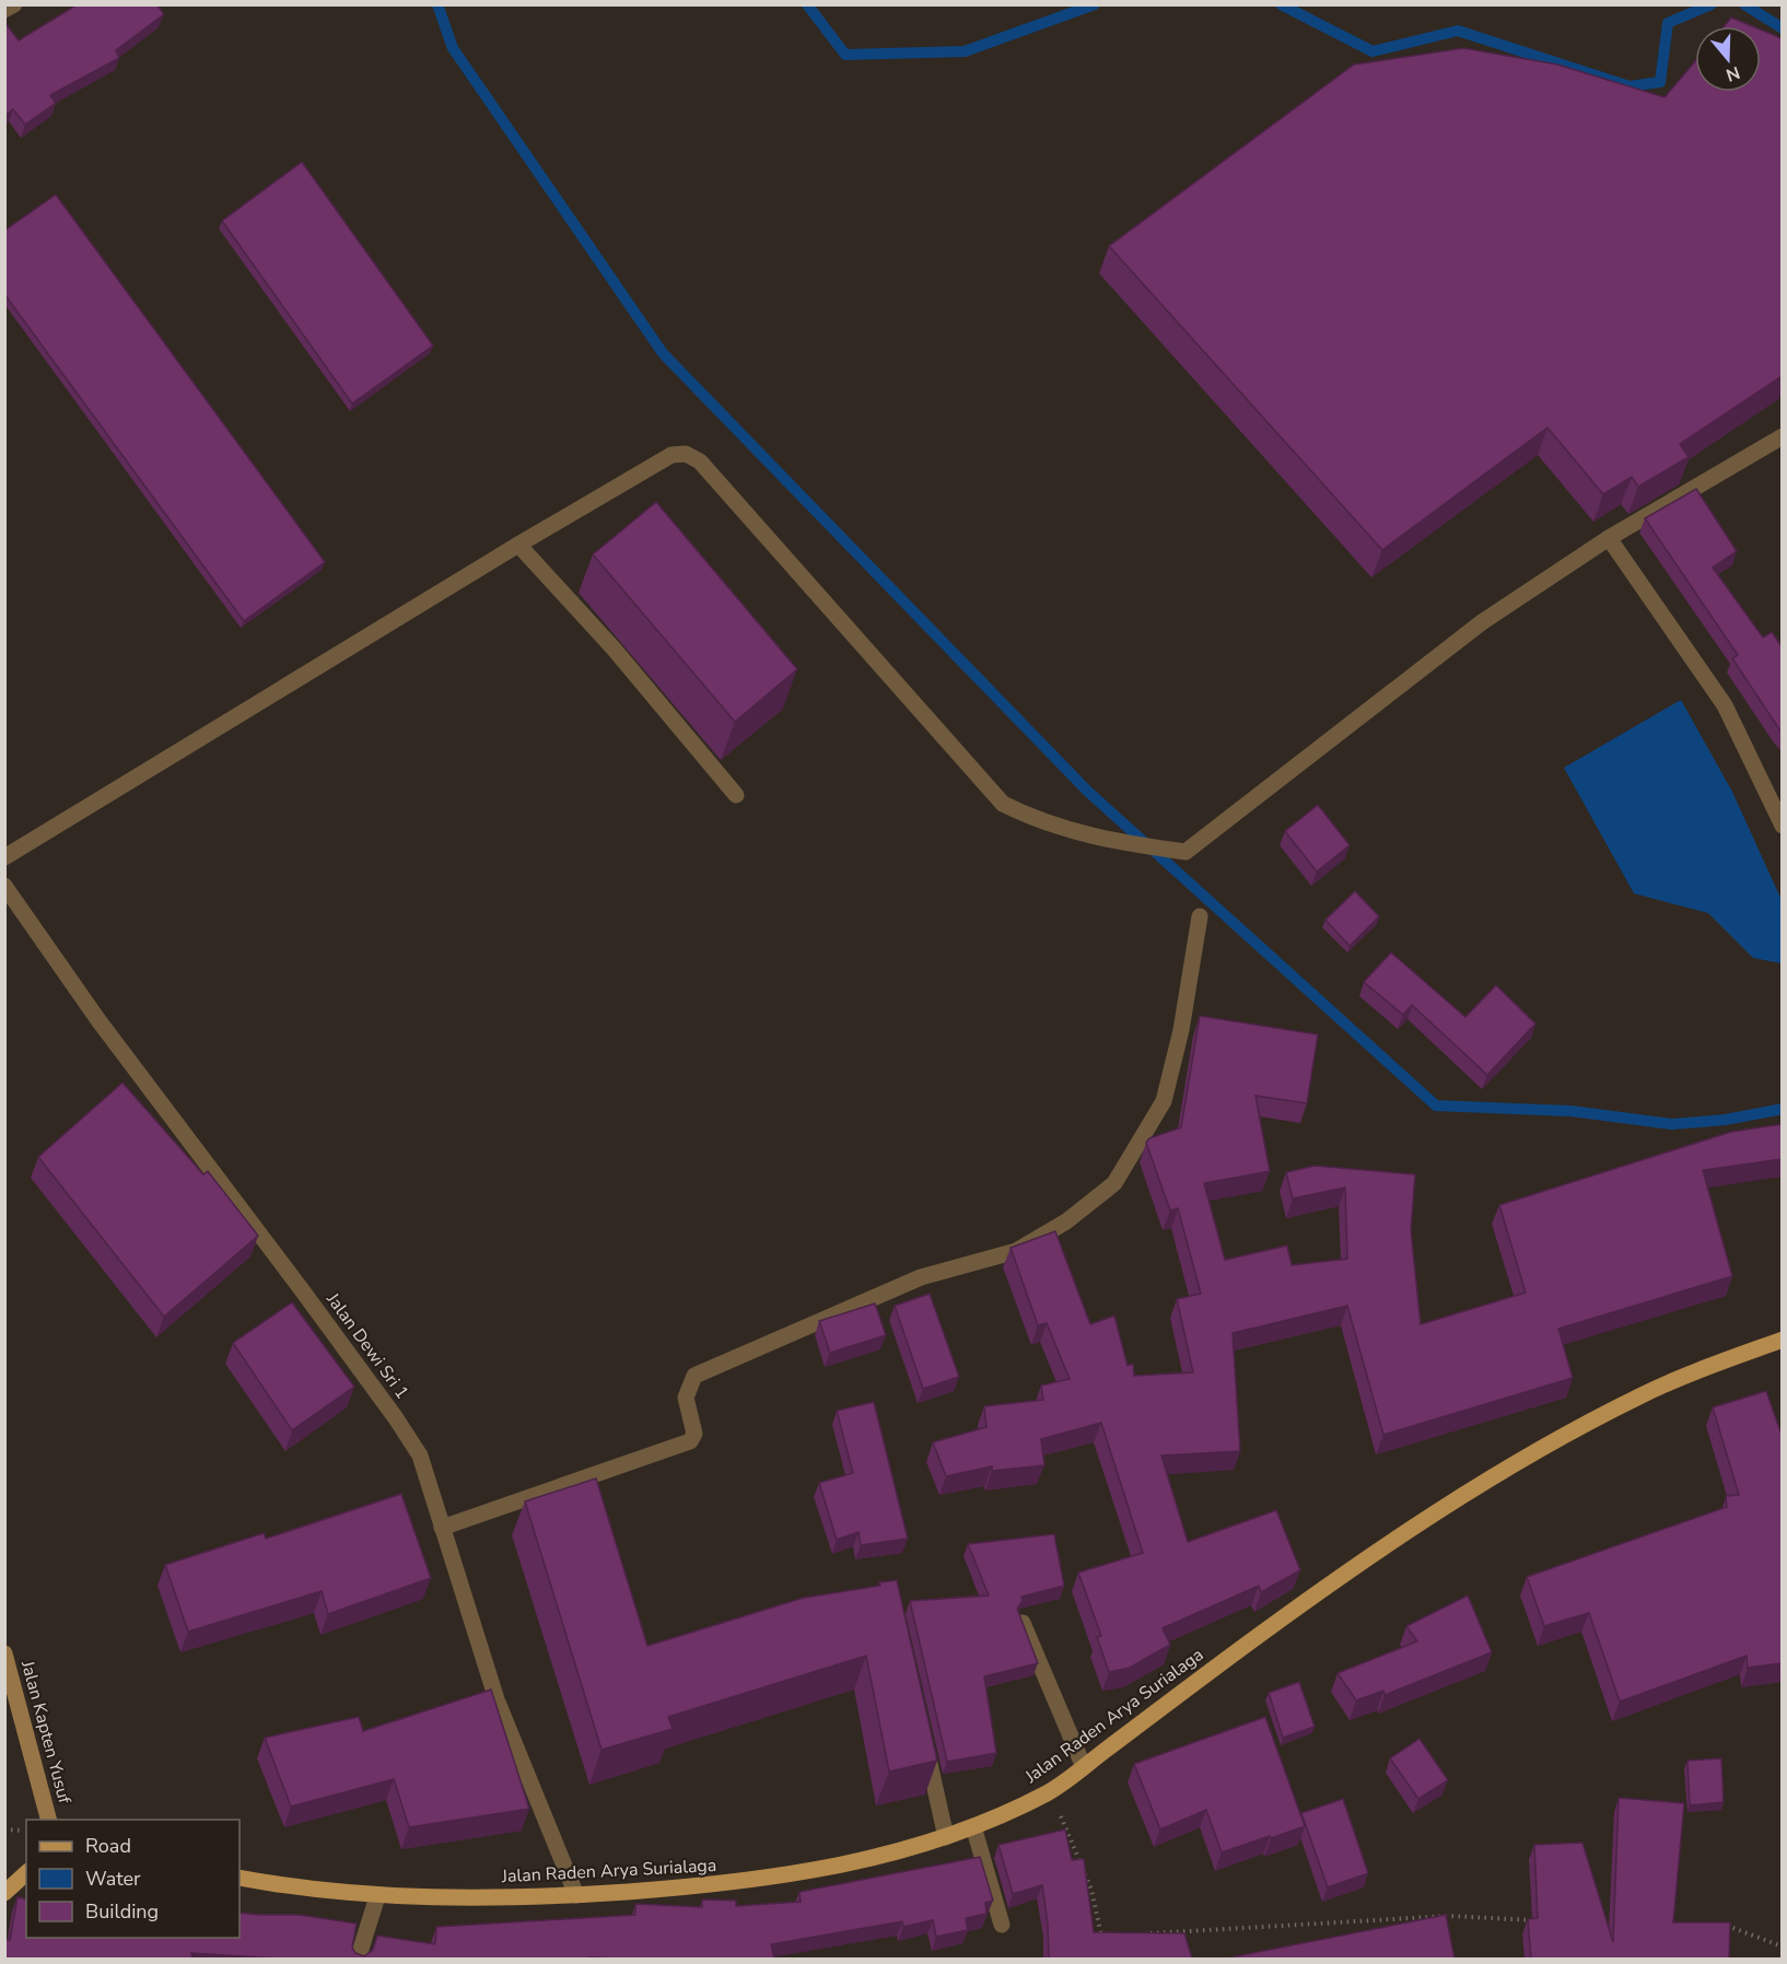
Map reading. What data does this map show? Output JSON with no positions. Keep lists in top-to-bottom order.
{
  "streets": {
    "main road": ["Jalan Raden Arya Surialaga", "Jalan Kapten Yusuf"],
    "street": ["Jalan Dewi Sri 1"]
  },
  "crossings": [
    ["Jalan Dewi Sri 1", "Jalan Raden Arya Surialaga"]
  ],
  "legend": ["Road", "Water", "Building"],
  "north": "bottom"
}
